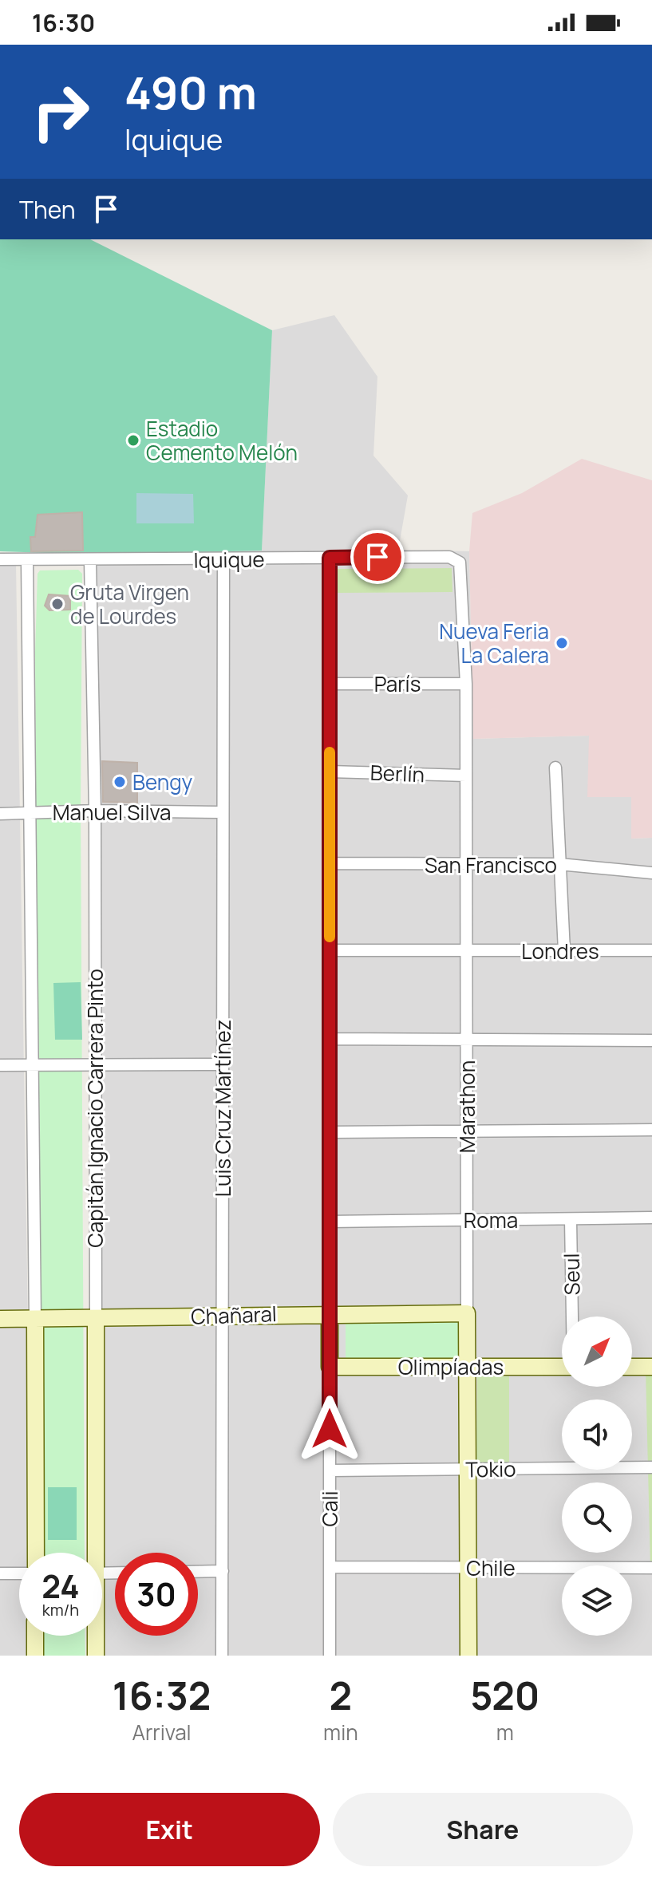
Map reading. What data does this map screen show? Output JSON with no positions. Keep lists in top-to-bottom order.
{
  "streets": {
    "street": [
      "Iquique",
      "París",
      "Berlín",
      "Manuel Silva",
      "San Francisco",
      "Londres",
      "Marathon",
      "Capitán Ignacio Carrera Pinto",
      "Luis Cruz Martínez",
      "Roma",
      "Seul",
      "Chañaral",
      "Olimpíadas",
      "Tokio",
      "Cali",
      "Chile"
    ]
  },
  "crossings": [
    ["Iquique", "Marathon"],
    ["Iquique", "Capitán Ignacio Carrera Pinto"],
    ["Iquique", "Luis Cruz Martínez"],
    ["Iquique", "Cali"],
    ["París", "Marathon"],
    ["París", "Cali"],
    ["Berlín", "Marathon"],
    ["Berlín", "Cali"],
    ["Manuel Silva", "Capitán Ignacio Carrera Pinto"],
    ["Manuel Silva", "Luis Cruz Martínez"],
    ["San Francisco", "Marathon"],
    ["San Francisco", "Cali"],
    ["Londres", "Marathon"],
    ["Londres", "Cali"],
    ["Marathon", "Roma"],
    ["Marathon", "Chañaral"],
    ["Marathon", "Olimpíadas"],
    ["Marathon", "Tokio"],
    ["Marathon", "Chile"],
    ["Capitán Ignacio Carrera Pinto", "Chañaral"],
    ["Luis Cruz Martínez", "Chañaral"],
    ["Roma", "Seul"],
    ["Roma", "Cali"],
    ["Chañaral", "Cali"],
    ["Olimpíadas", "Cali"],
    ["Tokio", "Cali"],
    ["Cali", "Chile"]
  ],
  "places": [
    "Estadio Cemento Melón",
    "Gruta Virgen de Lourdes",
    "Nueva Feria La Calera",
    "Bengy"
  ],
  "north": "top right",
  "page": {
    "status": "16:30",
    "turn": ["490 m", "Iquique"],
    "then": "Then",
    "speed": "24 km/h",
    "limit": "30",
    "eta": [
      "16:32",
      "Arrival",
      "2",
      "min",
      "520",
      "m"
    ],
    "buttons": ["Exit", "Share"]
  }
}
